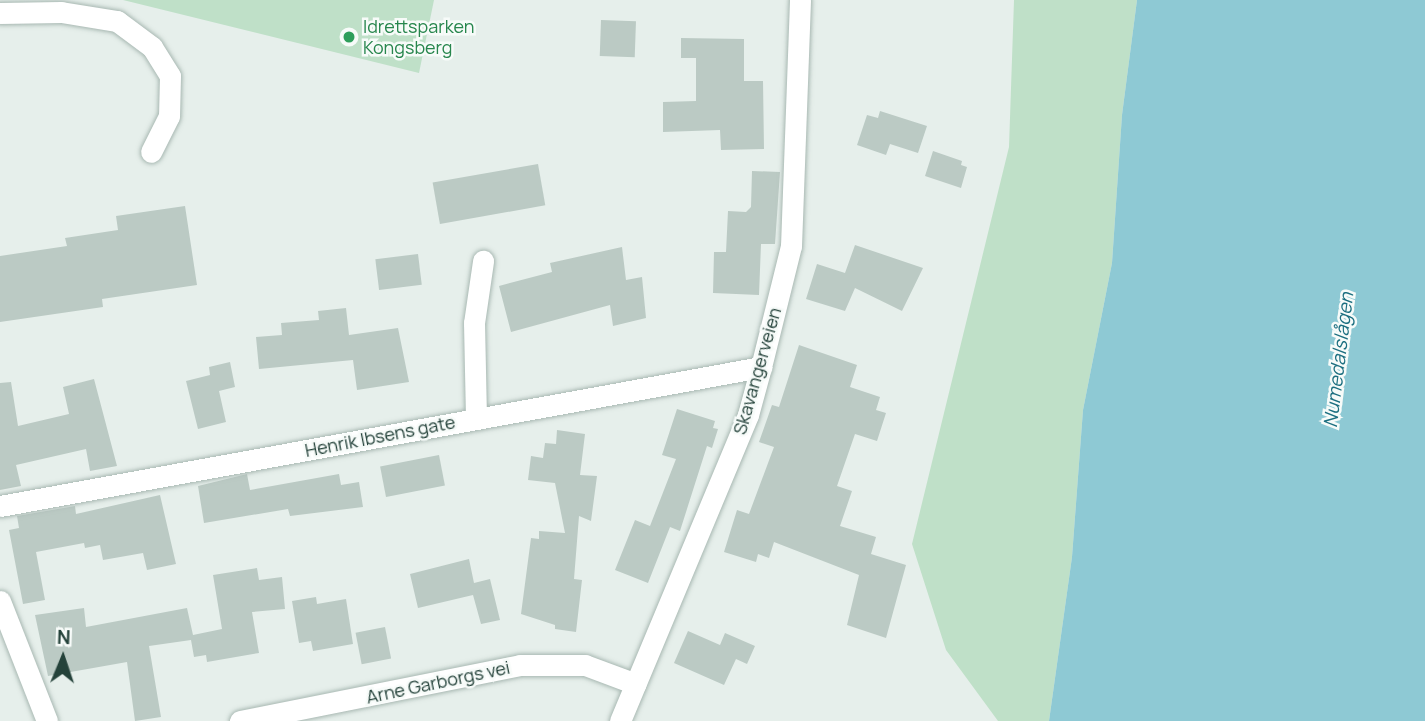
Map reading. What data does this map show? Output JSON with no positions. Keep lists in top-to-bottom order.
{
  "streets": {
    "street": ["Skavangerveien", "Henrik Ibsens gate", "Arne Garborgs vei"]
  },
  "crossings": [
    ["Skavangerveien", "Henrik Ibsens gate"],
    ["Skavangerveien", "Arne Garborgs vei"]
  ],
  "water": ["Numedalslågen"],
  "places": ["Idrettsparken Kongsberg"],
  "north": "top"
}
